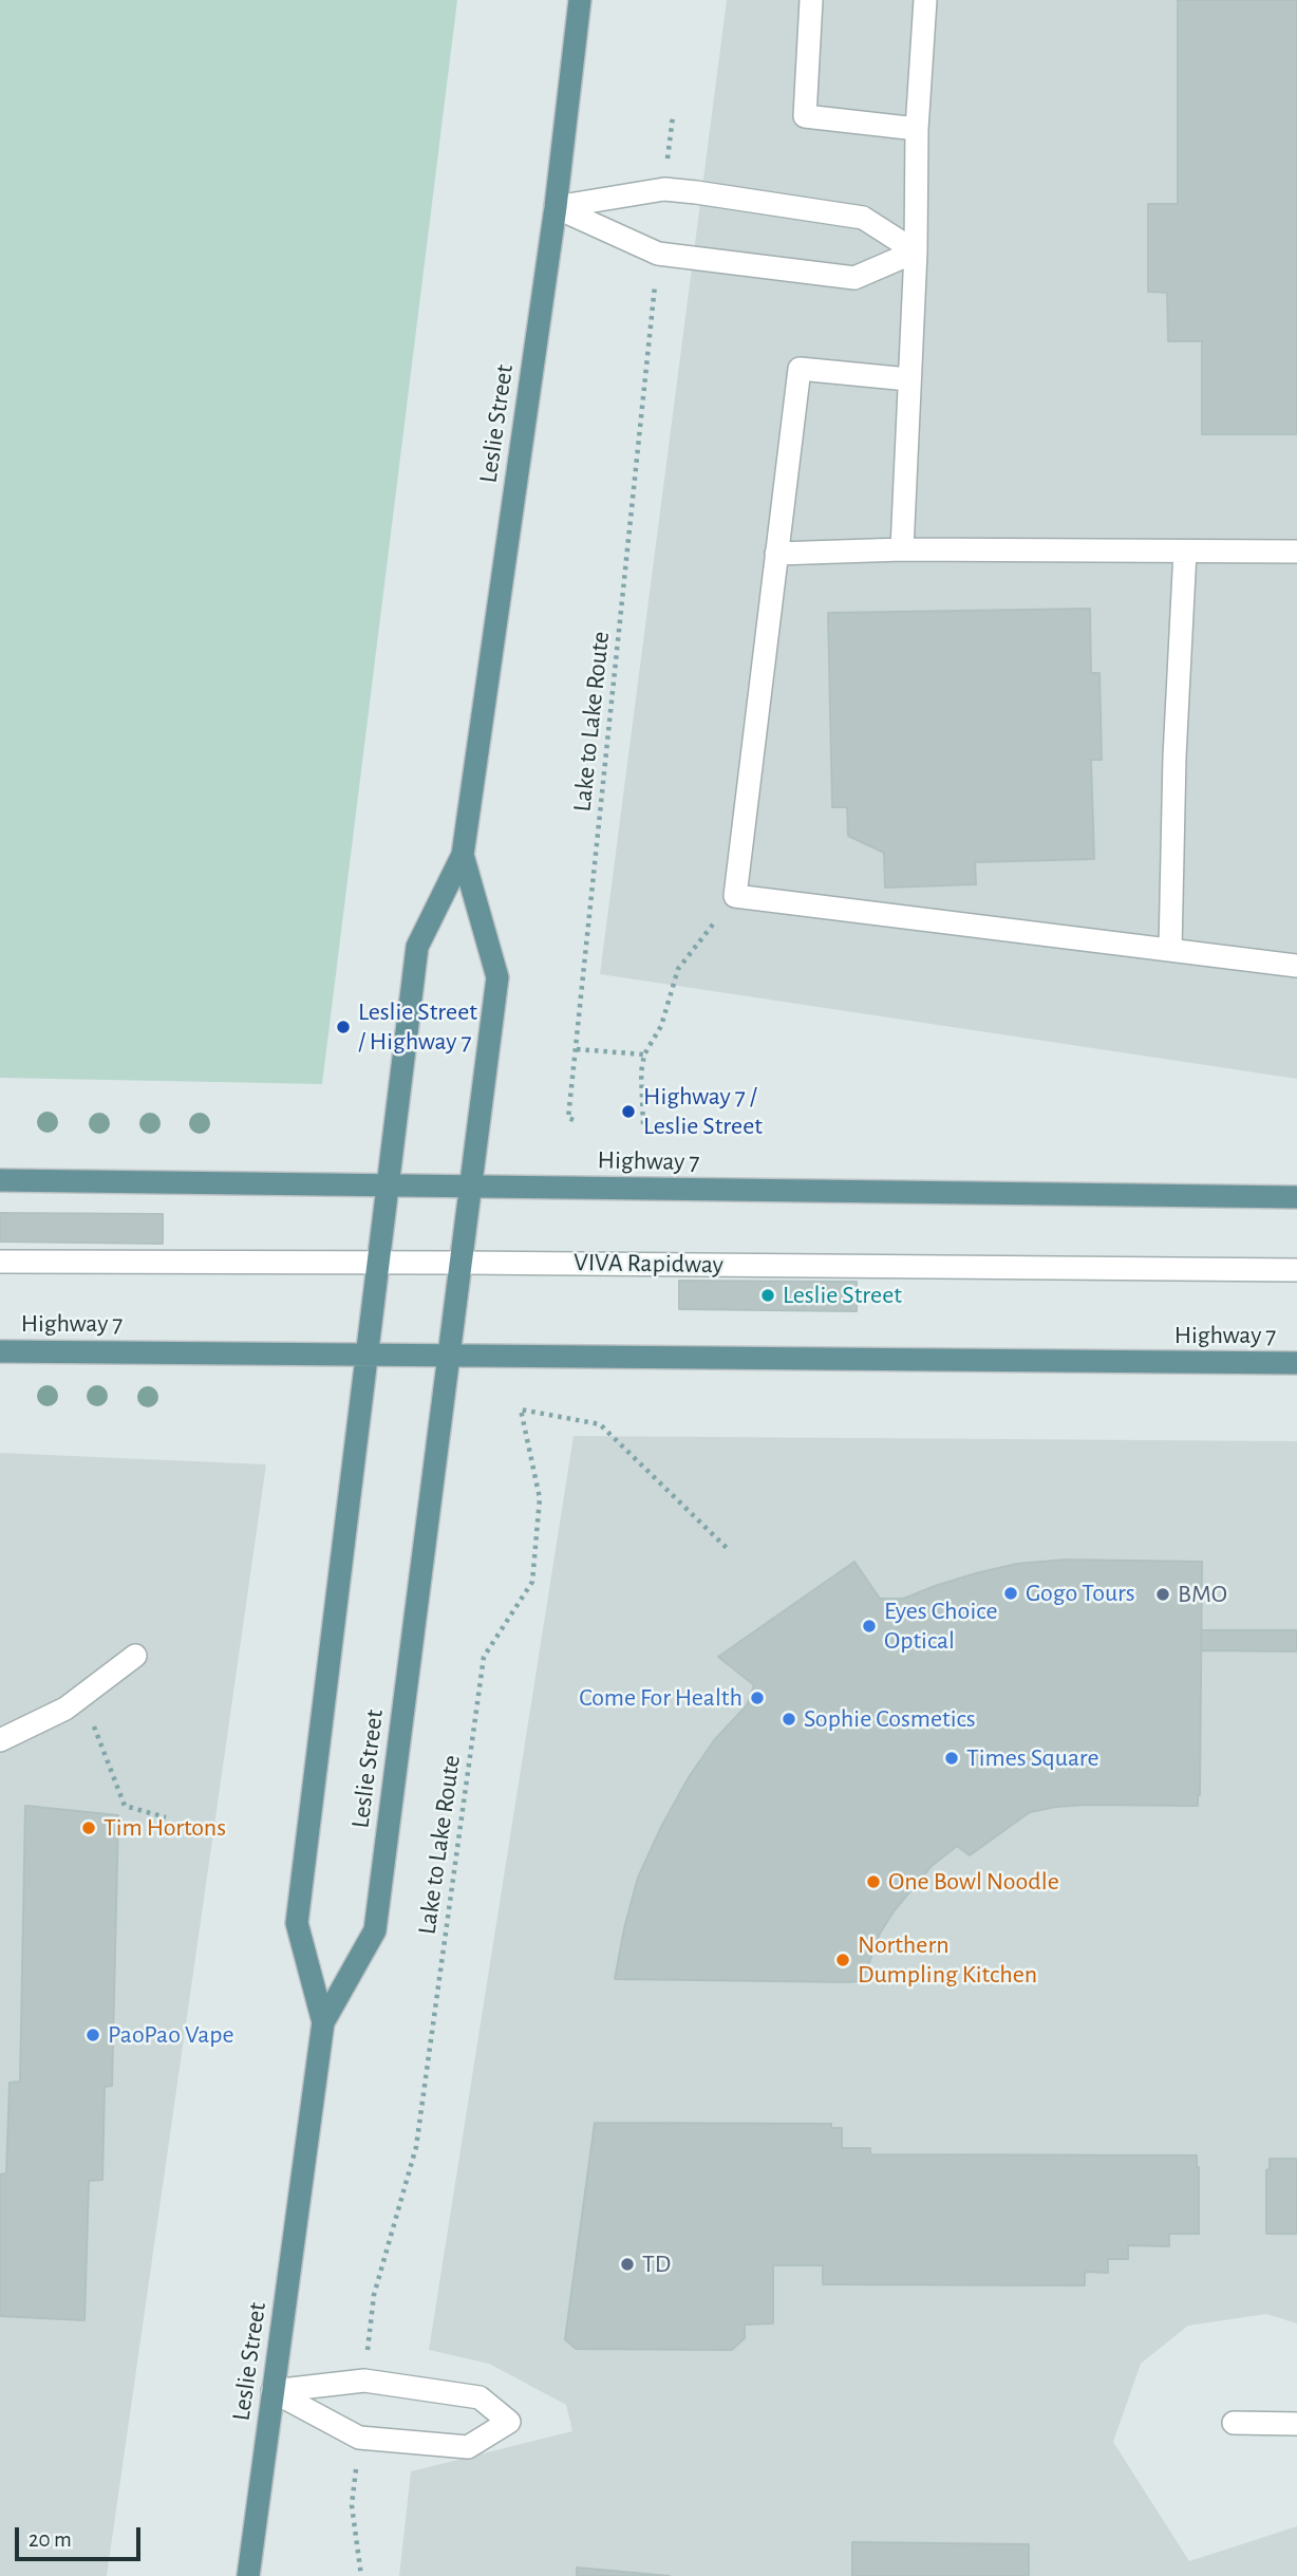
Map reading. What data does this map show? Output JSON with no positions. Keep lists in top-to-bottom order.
{
  "streets": {
    "main road": ["Leslie Street", "Highway 7"],
    "street": ["VIVA Rapidway"],
    "path": ["Lake to Lake Route"]
  },
  "crossings": [
    ["Leslie Street", "Highway 7"],
    ["Leslie Street", "VIVA Rapidway"]
  ],
  "places": [
    "Leslie Street / Highway 7",
    "Highway 7 / Leslie Street",
    "Leslie Street",
    "Gogo Tours",
    "BMO",
    "Eyes Choice Optical",
    "Come For Health",
    "Sophie Cosmetics",
    "Times Square",
    "Tim Hortons",
    "One Bowl Noodle",
    "Northern Dumpling Kitchen",
    "PaoPao Vape",
    "TD"
  ],
  "scale_bar": "20 m"
}
